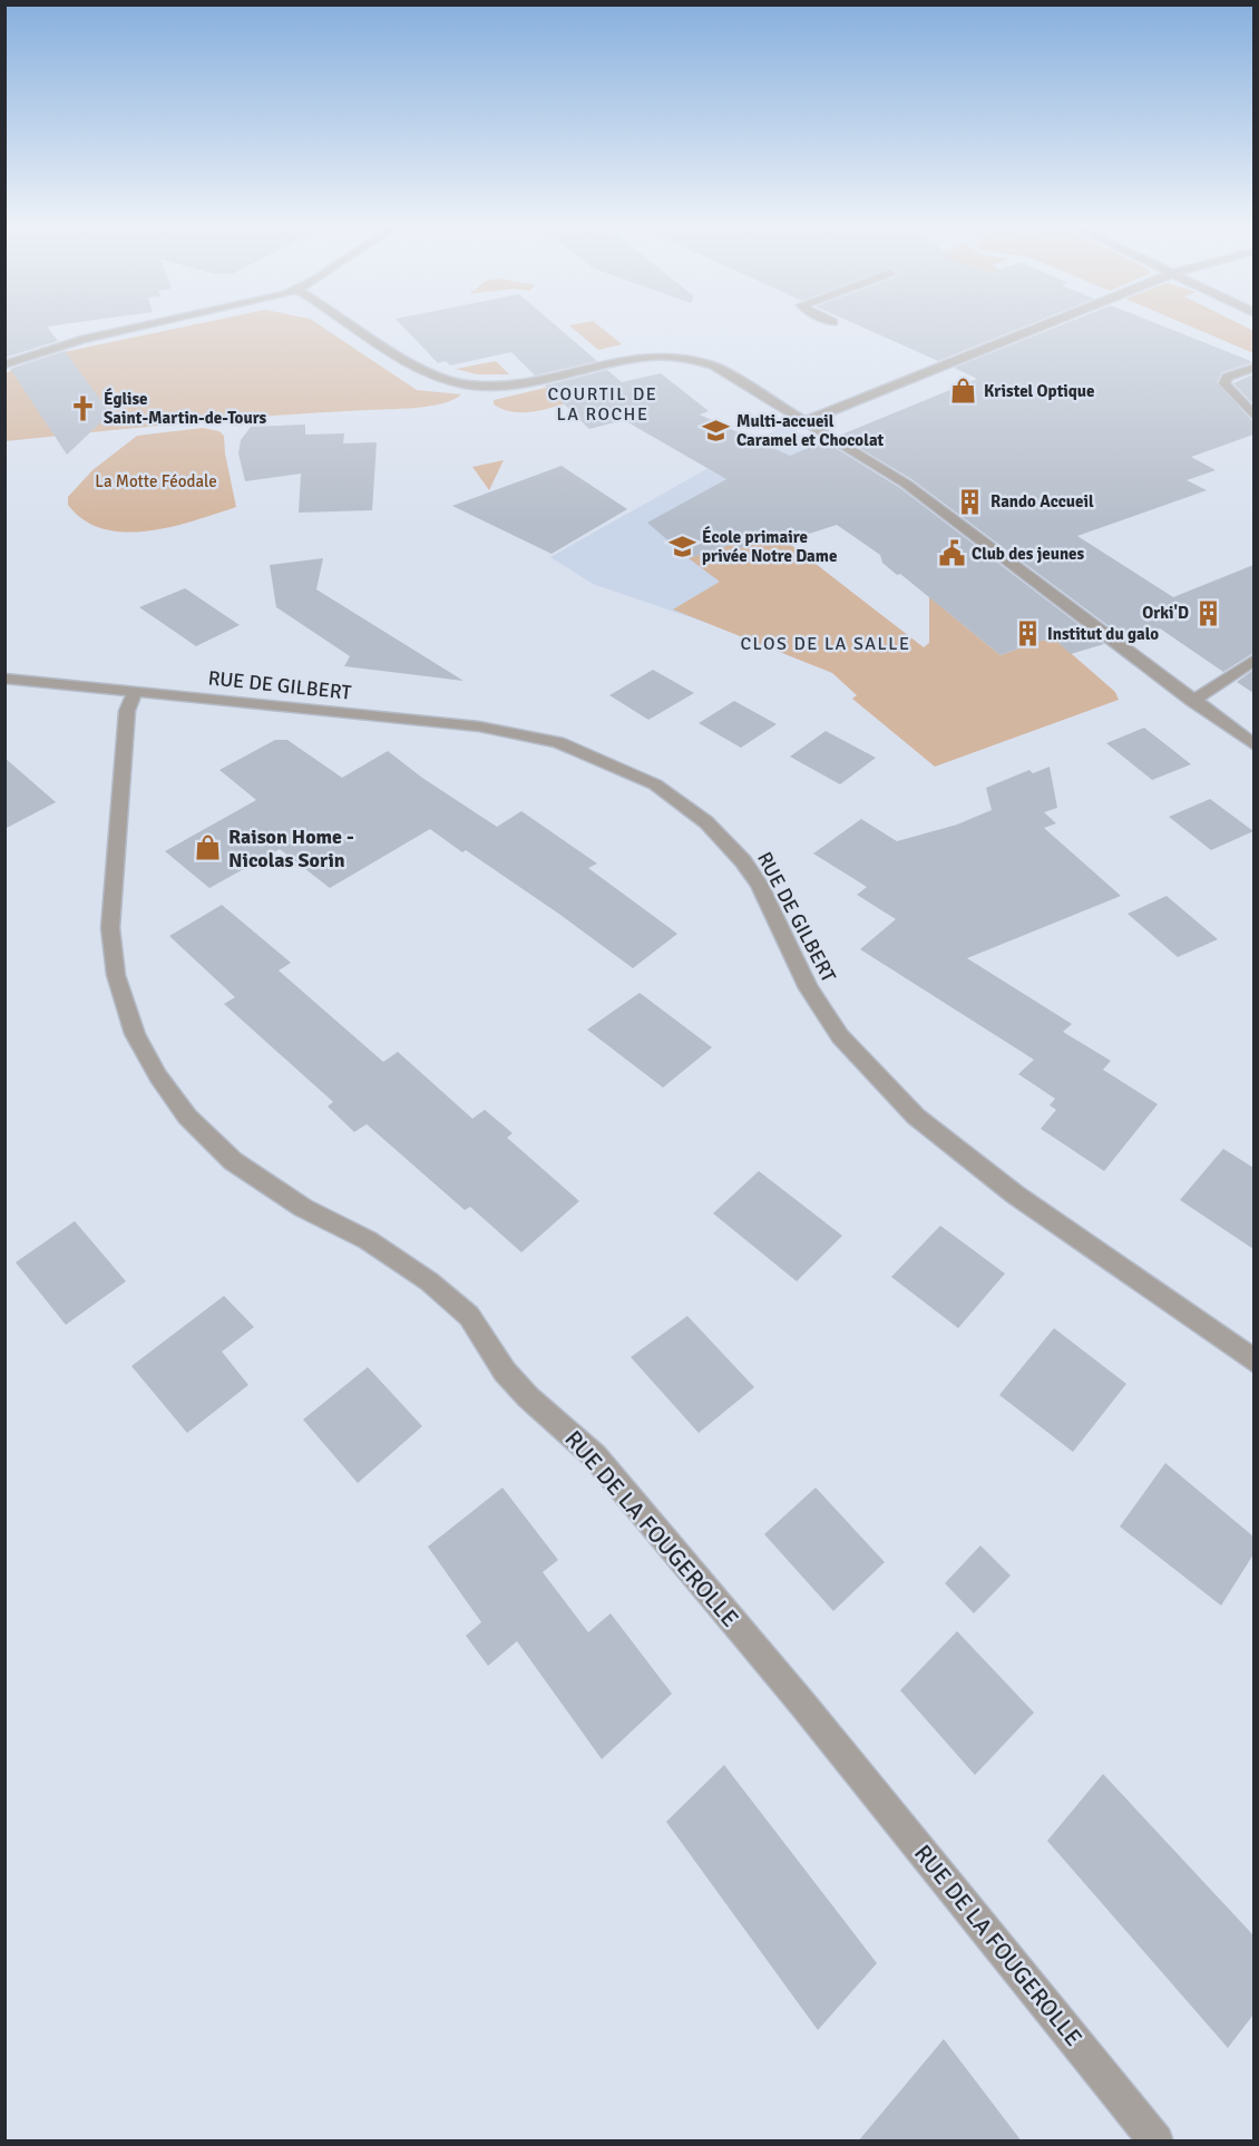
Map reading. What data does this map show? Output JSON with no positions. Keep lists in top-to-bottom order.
{
  "streets": {
    "street": ["RUE DE GILBERT", "RUE DE LA FOUGEROLLE"]
  },
  "crossings": [
    ["RUE DE GILBERT", "RUE DE LA FOUGEROLLE"]
  ],
  "districts": ["COURTIL DE LA ROCHE", "CLOS DE LA SALLE"],
  "parks": ["La Motte Féodale"],
  "places": {
    "shop": ["Kristel Optique", "Raison Home - Nicolas Sorin"],
    "church": ["Église Saint-Martin-de-Tours"],
    "school or university": ["Multi-accueil Caramel et Chocolat", "École primaire privée Notre Dame"],
    "building": ["Rando Accueil", "Orki'D", "Institut du galo"],
    "public building": ["Club des jeunes"]
  }
}
